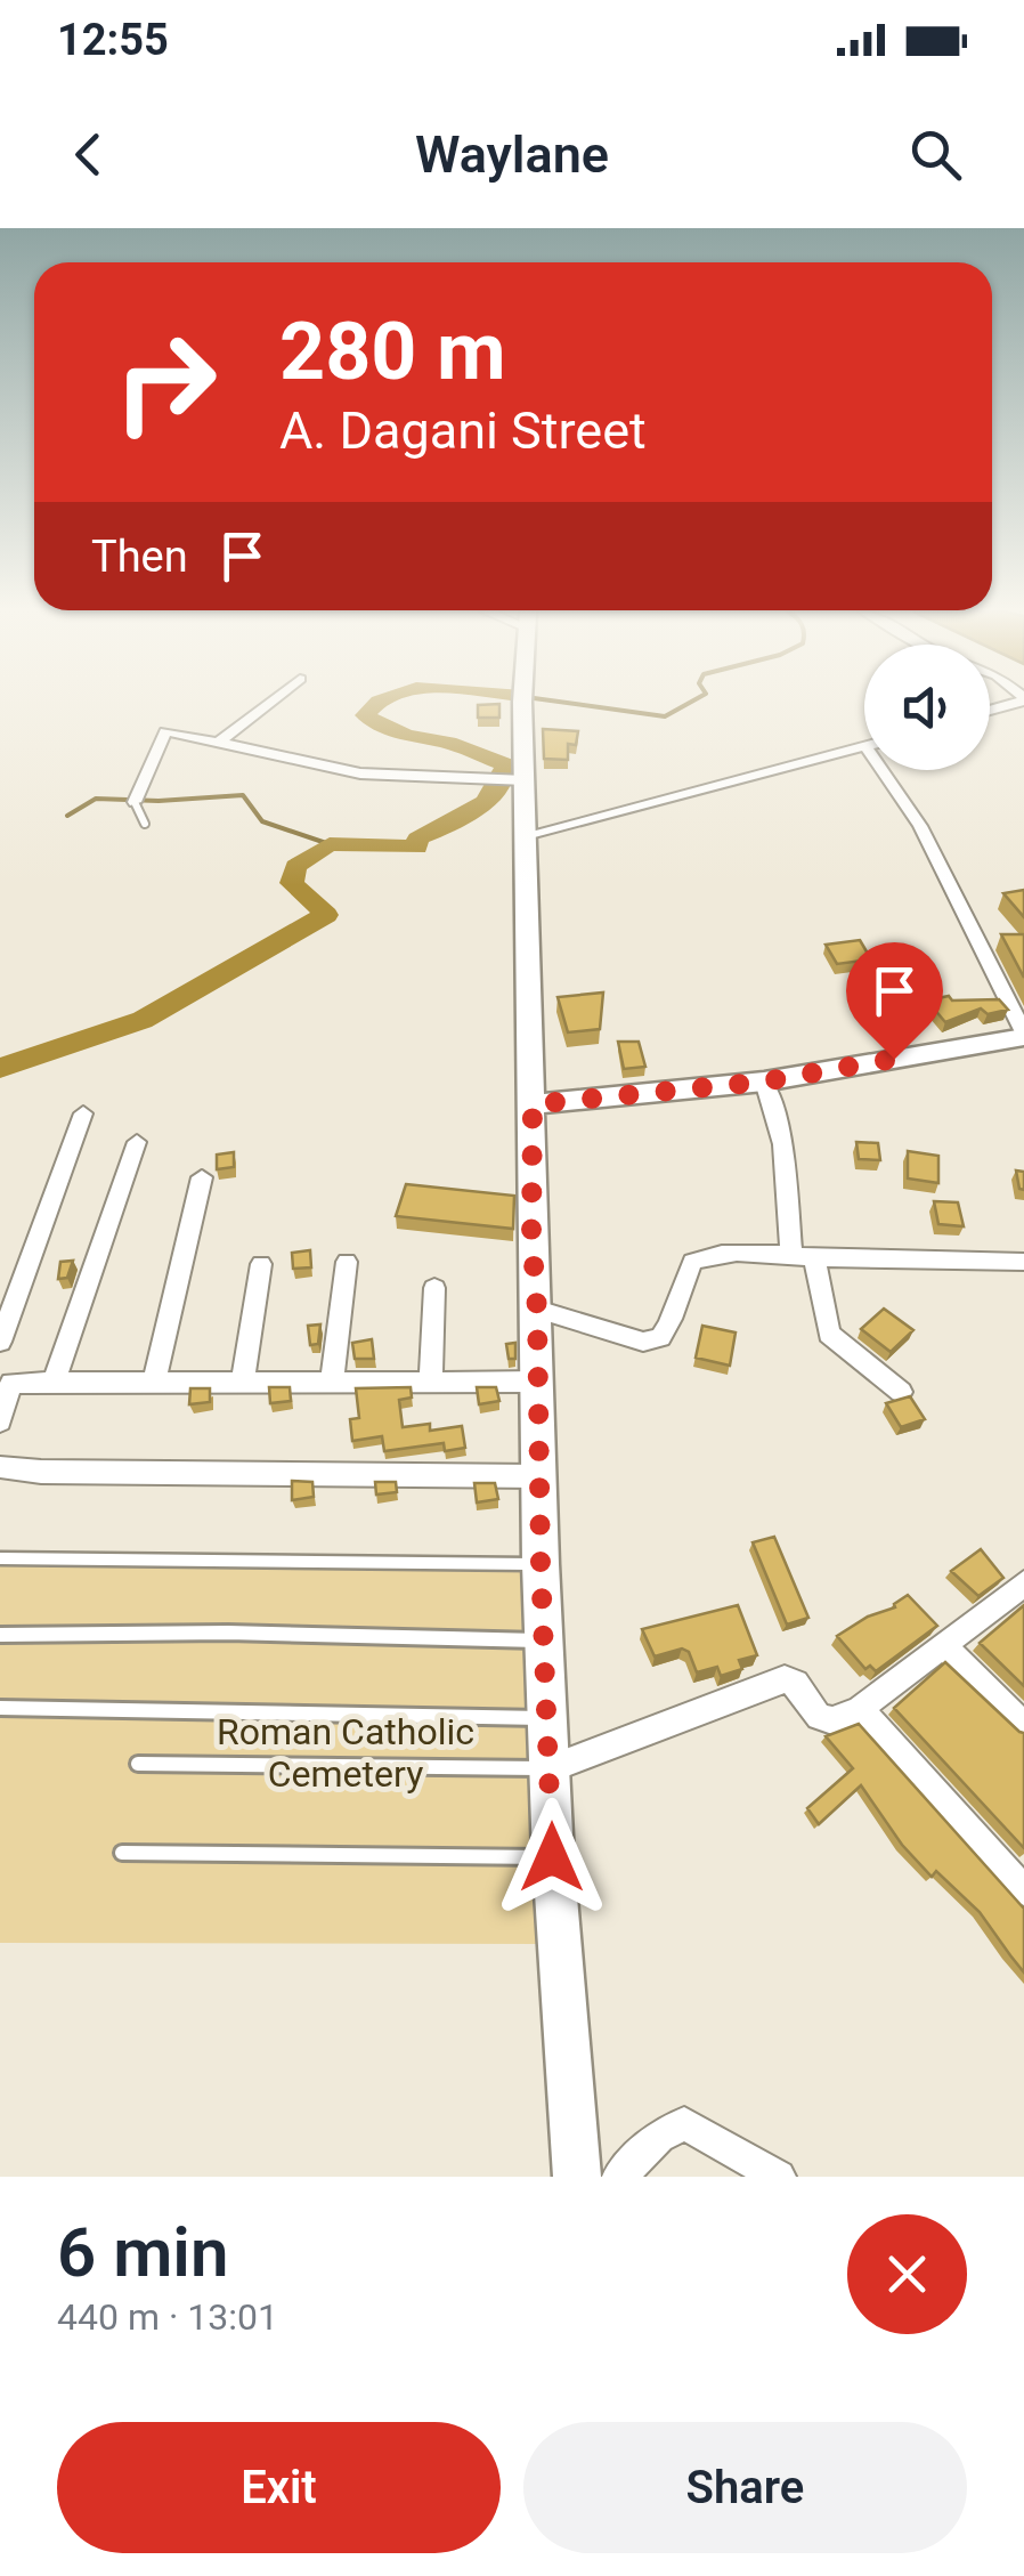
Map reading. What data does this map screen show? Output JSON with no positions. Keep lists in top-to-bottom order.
{
  "parks": ["Roman Catholic Cemetery"],
  "page": {
    "status": "12:55",
    "header": "Waylane",
    "turn": ["280 m", "A. Dagani Street"],
    "then": "Then",
    "heading": ["6 min", "440 m · 13:01"],
    "buttons": ["Exit", "Share"]
  }
}
